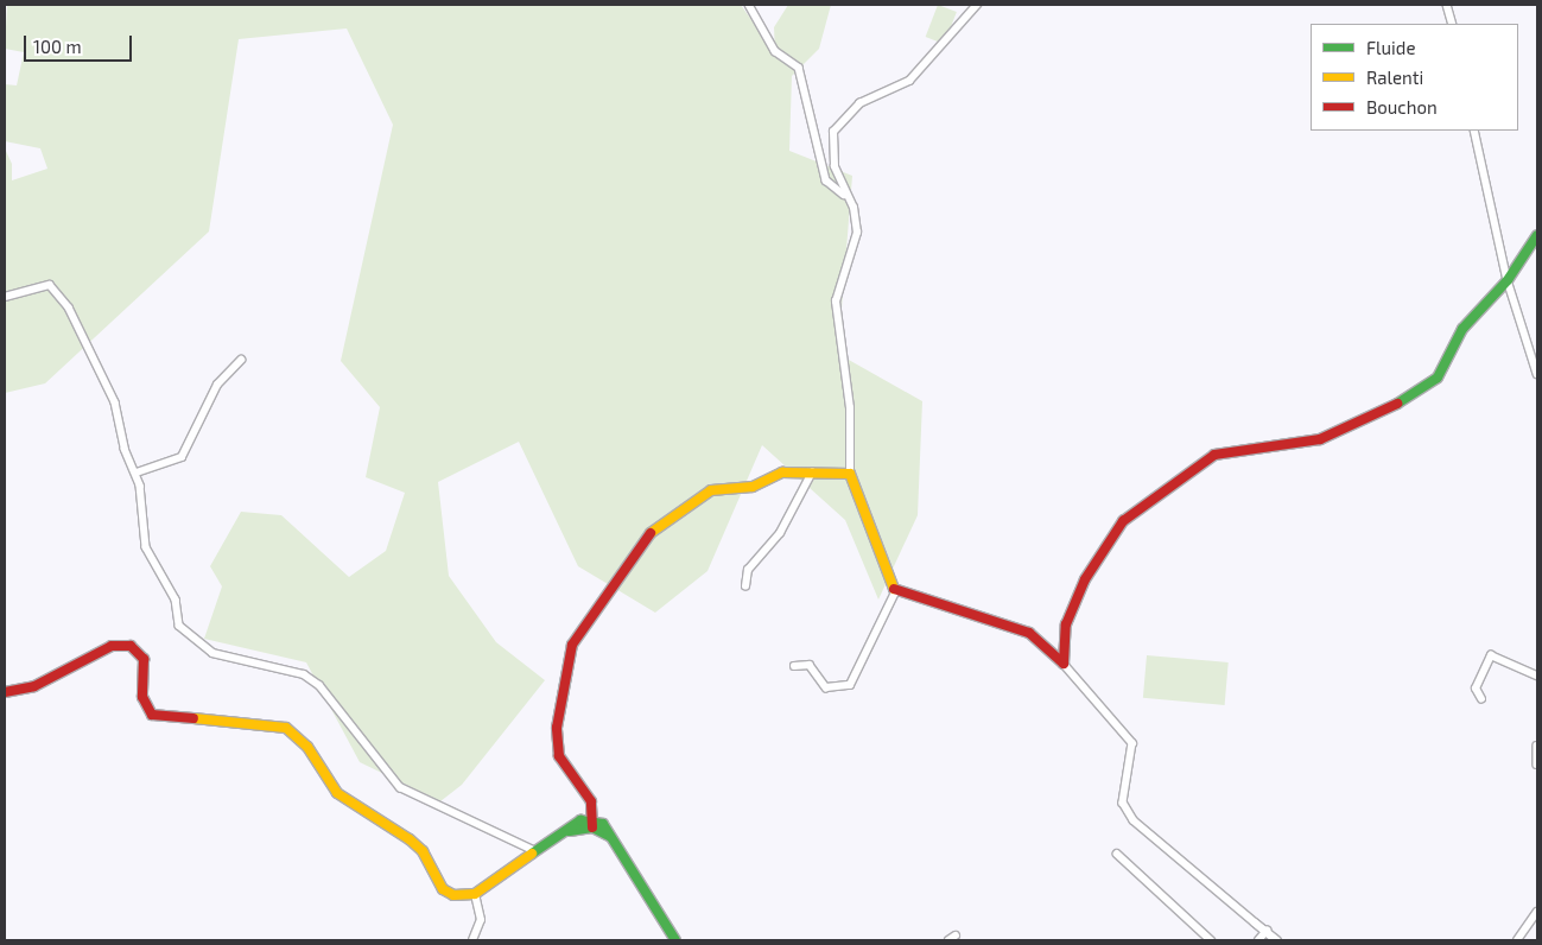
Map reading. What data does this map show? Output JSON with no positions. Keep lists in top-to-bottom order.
{
  "legend": ["Fluide", "Ralenti", "Bouchon"],
  "scale_bar": "100 m"
}
